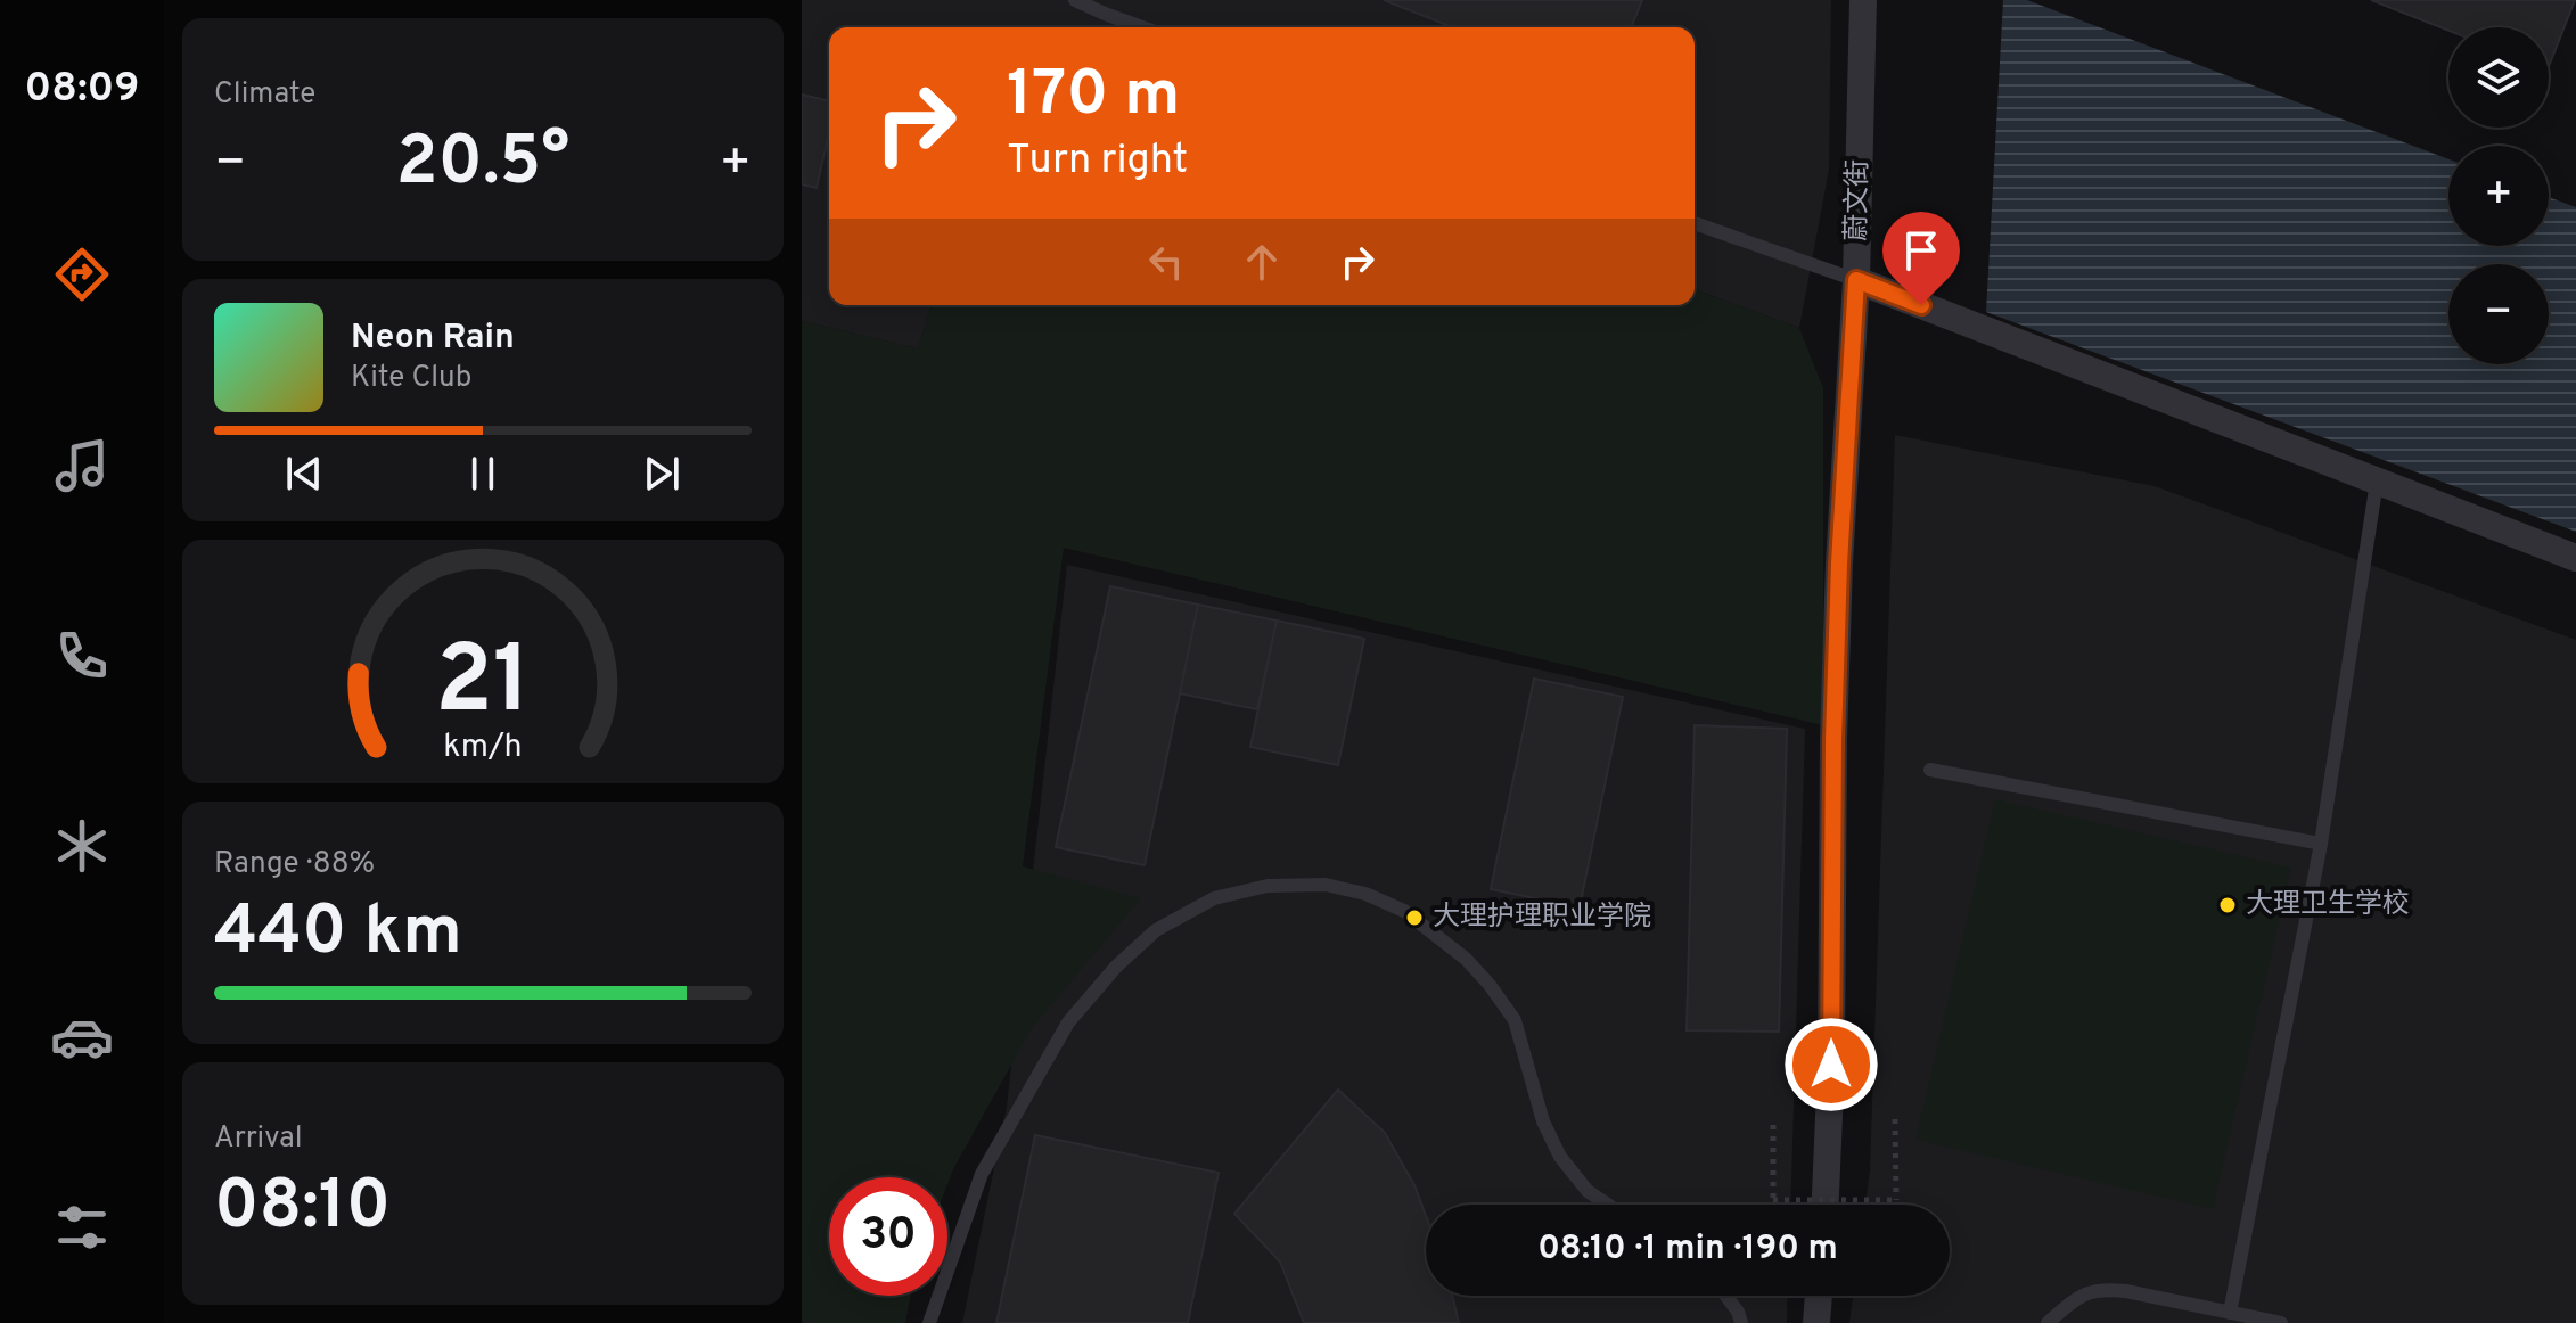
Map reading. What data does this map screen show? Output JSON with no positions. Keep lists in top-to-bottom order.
{
  "streets": {
    "street": ["蔚文街"]
  },
  "places": ["大理卫生学校", "大理护理职业学院"],
  "page": {
    "tabs": "08:09",
    "tile": [
      "Climate",
      ["Range · 88%", "440 km"],
      ["Arrival", "08:10"]
    ],
    "map_buttons": ["+", "−"],
    "turn": ["170 m", "Turn right"],
    "heat": ["−", "20.5°", "+"],
    "song": ["Neon Rain", "Kite Club"],
    "limit": "30",
    "trip": "08:10 · 1 min · 190 m",
    "gauge": ["21", "km/h"]
  }
}
